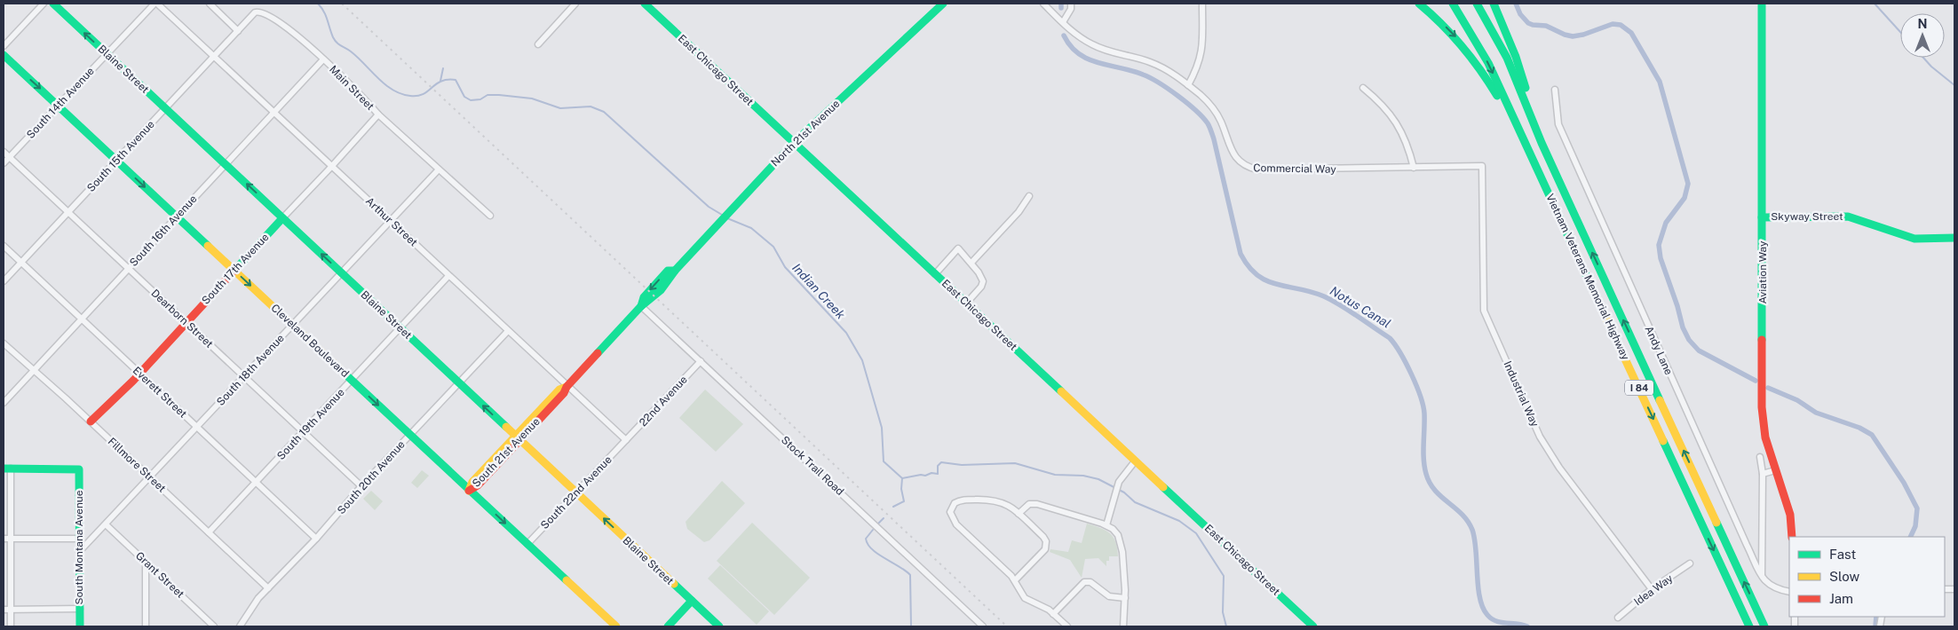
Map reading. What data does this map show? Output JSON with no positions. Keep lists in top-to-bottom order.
{
  "streets": {
    "main road": [
      "Blaine Street",
      "East Chicago Street",
      "North 21st Avenue",
      "Skyway Street",
      "South 17th Avenue",
      "Aviation Way",
      "Vietnam Veterans Memorial Highway",
      "Cleveland Boulevard",
      "I 84",
      "South 21st Avenue",
      "South Montana Avenue"
    ],
    "street": [
      "Main Street",
      "South 14th Avenue",
      "South 15th Avenue",
      "Commercial Way",
      "Arthur Street",
      "South 16th Avenue",
      "Dearborn Street",
      "Andy Lane",
      "South 18th Avenue",
      "Everett Street",
      "Industrial Way",
      "22nd Avenue",
      "South 19th Avenue",
      "Fillmore Street",
      "Stock Trail Road",
      "South 20th Avenue",
      "South 22nd Avenue",
      "Grant Street",
      "Idea Way"
    ]
  },
  "crossings": [
    ["Blaine Street", "South 14th Avenue"],
    ["Blaine Street", "South 15th Avenue"],
    ["Blaine Street", "South 16th Avenue"],
    ["Blaine Street", "South 17th Avenue"],
    ["Blaine Street", "South 18th Avenue"],
    ["Blaine Street", "South 19th Avenue"],
    ["Blaine Street", "South 21st Avenue"],
    ["Blaine Street", "South 20th Avenue"],
    ["Blaine Street", "South 22nd Avenue"],
    ["East Chicago Street", "North 21st Avenue"],
    ["Main Street", "South 15th Avenue"],
    ["Main Street", "South 16th Avenue"],
    ["Main Street", "South 17th Avenue"],
    ["Main Street", "South 18th Avenue"],
    ["South 14th Avenue", "Arthur Street"],
    ["South 14th Avenue", "Dearborn Street"],
    ["South 14th Avenue", "Cleveland Boulevard"],
    ["North 21st Avenue", "South 21st Avenue"],
    ["South 15th Avenue", "Arthur Street"],
    ["South 15th Avenue", "Dearborn Street"],
    ["South 15th Avenue", "Cleveland Boulevard"],
    ["South 15th Avenue", "Everett Street"],
    ["Commercial Way", "Industrial Way"],
    ["Skyway Street", "Aviation Way"],
    ["Arthur Street", "South 16th Avenue"],
    ["Arthur Street", "South 17th Avenue"],
    ["Arthur Street", "South 18th Avenue"],
    ["Arthur Street", "22nd Avenue"],
    ["Arthur Street", "South 19th Avenue"],
    ["Arthur Street", "South 21st Avenue"],
    ["Arthur Street", "South 20th Avenue"],
    ["Arthur Street", "South 22nd Avenue"],
    ["South 16th Avenue", "Dearborn Street"],
    ["South 16th Avenue", "Cleveland Boulevard"],
    ["South 16th Avenue", "Everett Street"],
    ["South 16th Avenue", "Fillmore Street"],
    ["South 17th Avenue", "Dearborn Street"],
    ["South 17th Avenue", "Cleveland Boulevard"],
    ["South 17th Avenue", "Everett Street"],
    ["South 17th Avenue", "Fillmore Street"],
    ["Dearborn Street", "South 18th Avenue"],
    ["Dearborn Street", "South 19th Avenue"],
    ["Dearborn Street", "South 20th Avenue"],
    ["Cleveland Boulevard", "South 18th Avenue"],
    ["Cleveland Boulevard", "South 19th Avenue"],
    ["Cleveland Boulevard", "South 21st Avenue"],
    ["Cleveland Boulevard", "South 20th Avenue"],
    ["Cleveland Boulevard", "South 22nd Avenue"],
    ["South 18th Avenue", "Everett Street"],
    ["South 18th Avenue", "Fillmore Street"],
    ["South 18th Avenue", "South Montana Avenue"],
    ["South 18th Avenue", "Grant Street"],
    ["Everett Street", "South 19th Avenue"],
    ["Everett Street", "South 20th Avenue"],
    ["Industrial Way", "Idea Way"],
    ["22nd Avenue", "Stock Trail Road"],
    ["22nd Avenue", "South 22nd Avenue"],
    ["South 19th Avenue", "Fillmore Street"],
    ["South 21st Avenue", "Stock Trail Road"],
    ["Fillmore Street", "South 20th Avenue"]
  ],
  "one_way": ["Blaine Street", "Cleveland Boulevard"],
  "water": ["Indian Creek", "Notus Canal"],
  "legend": ["Fast", "Slow", "Jam"],
  "north": "top"
}
